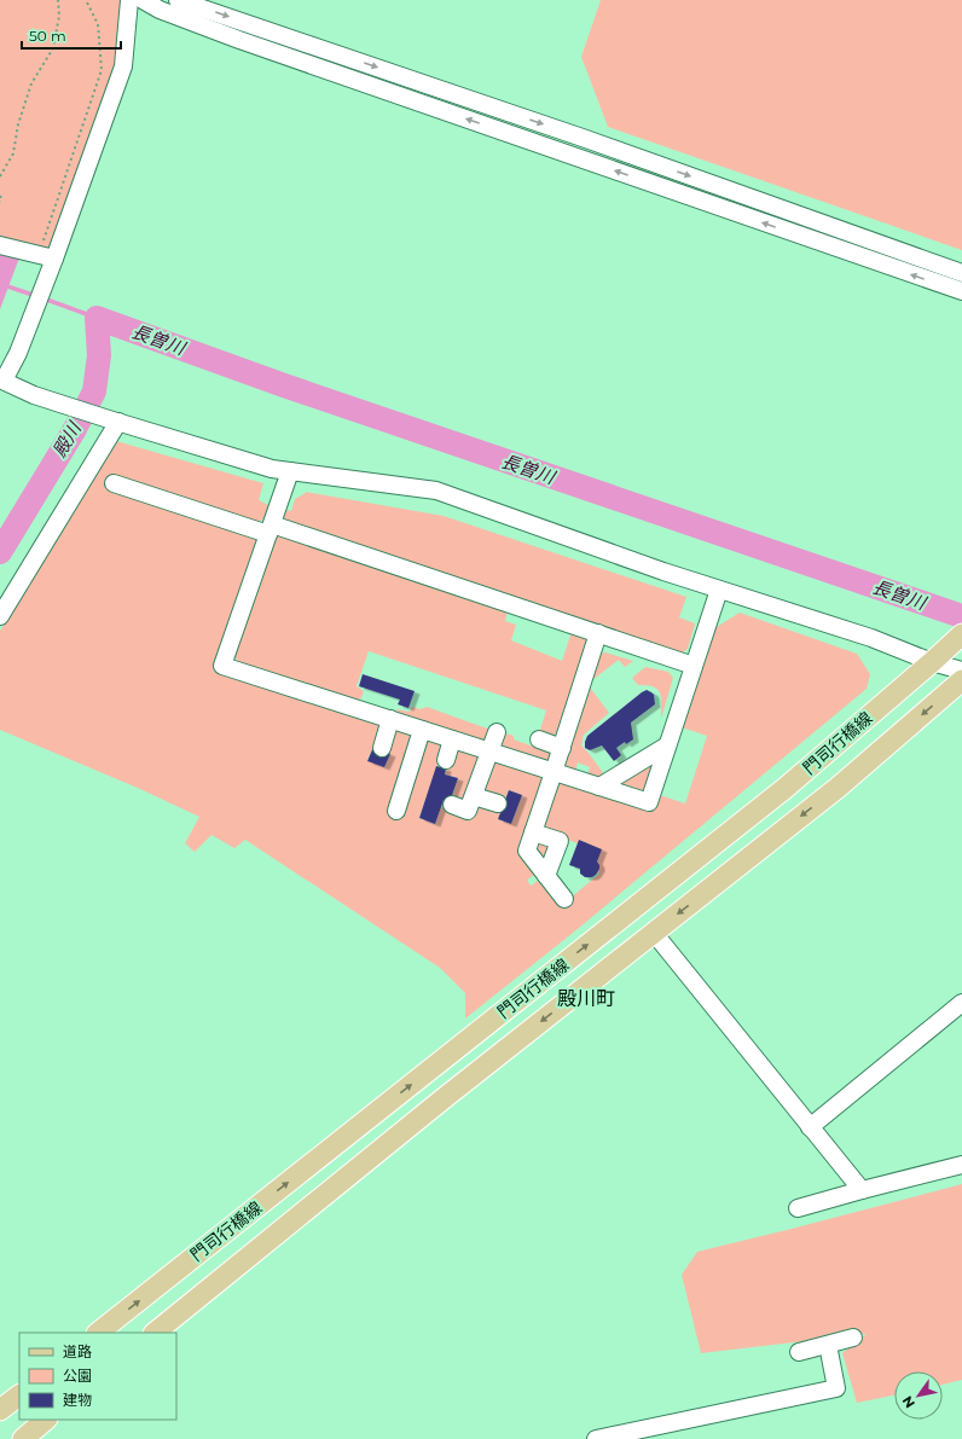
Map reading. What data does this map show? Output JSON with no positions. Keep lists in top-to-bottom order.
{
  "streets": {
    "main road": ["門司行橋線"]
  },
  "districts": ["殿川町"],
  "water": ["長曽川", "殿川"],
  "legend": ["道路", "公園", "建物"],
  "scale_bar": "50 m",
  "north": "bottom left"
}
